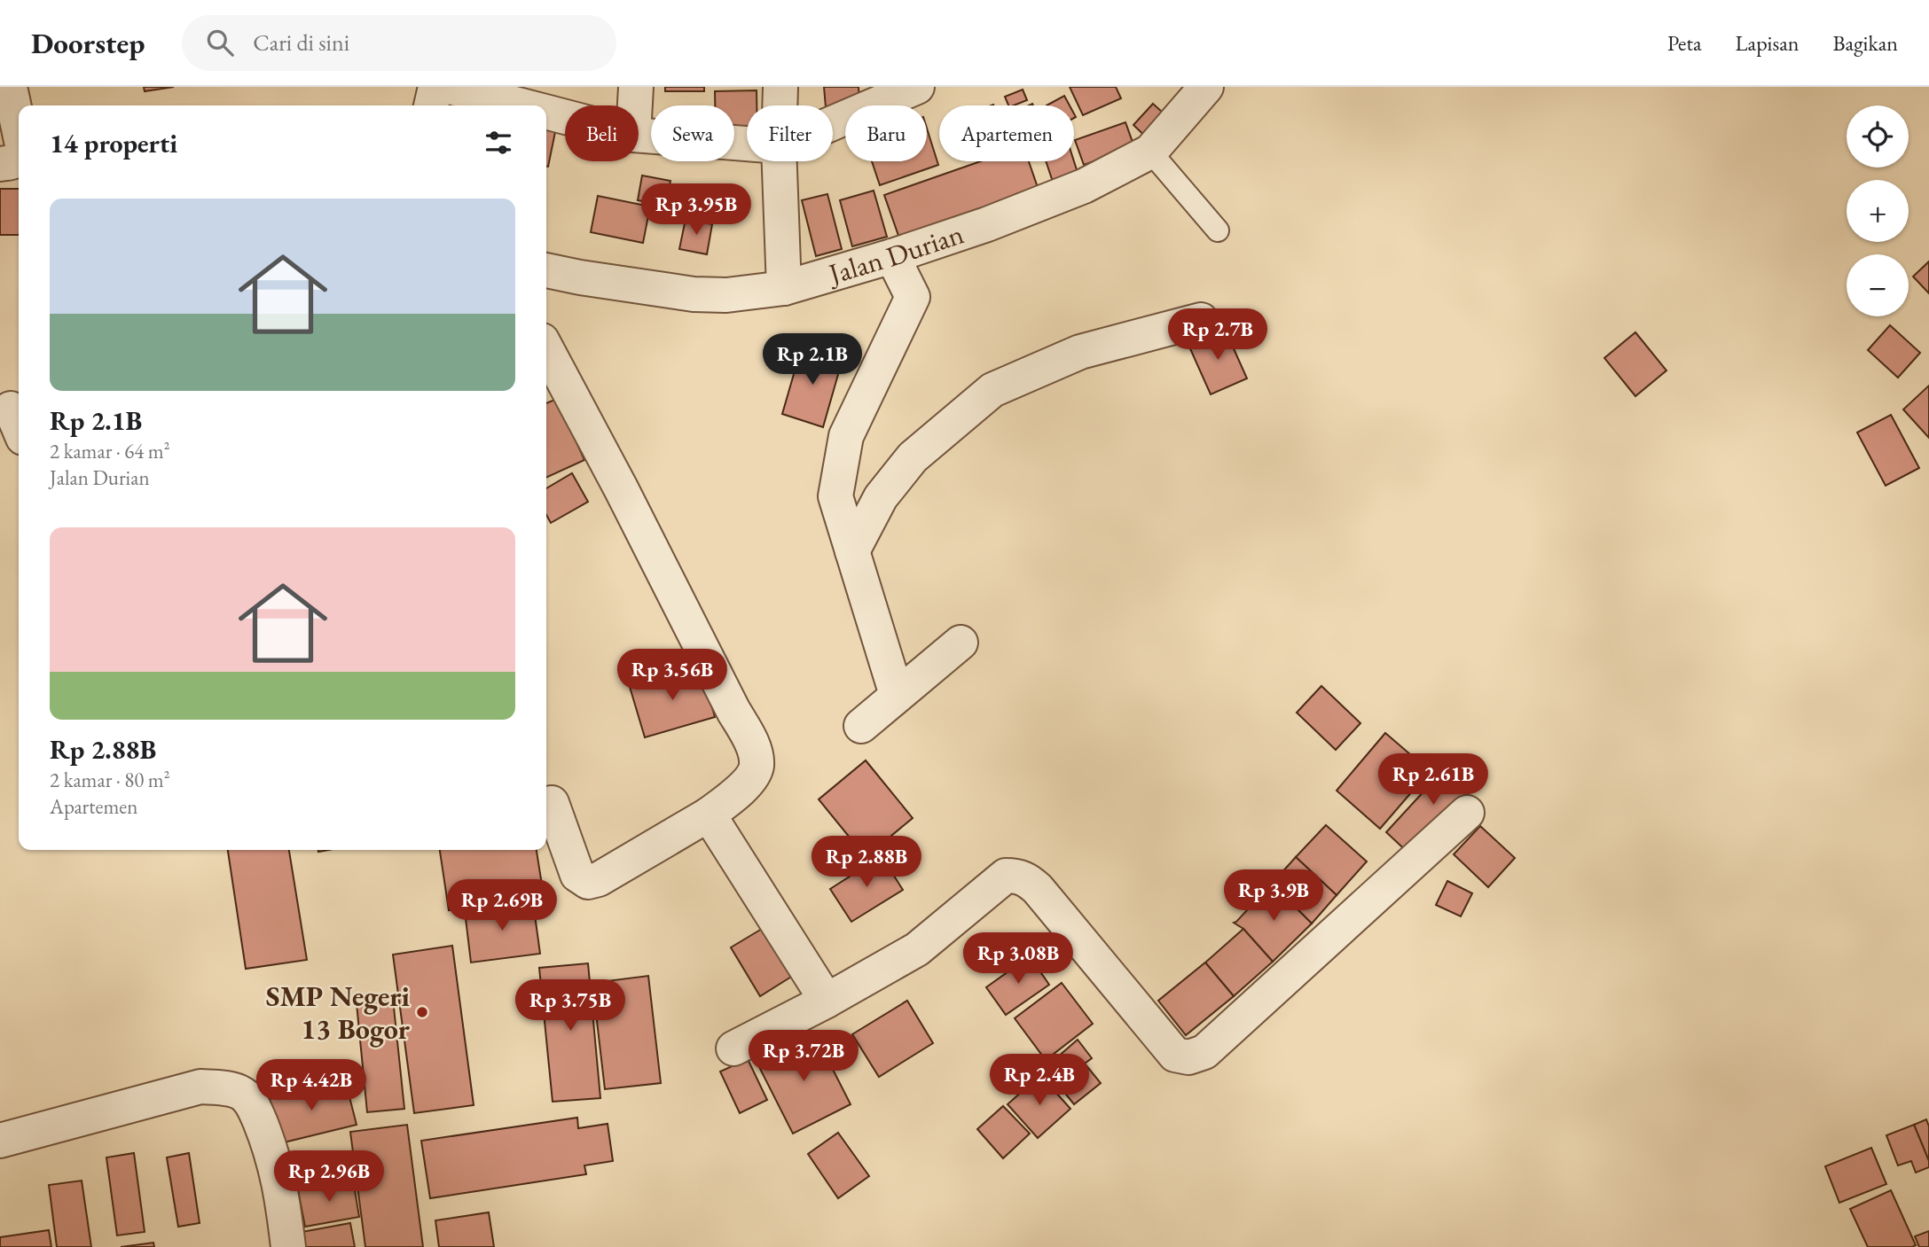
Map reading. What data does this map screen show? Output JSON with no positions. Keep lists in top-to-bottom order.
{
  "streets": {
    "street": ["Jalan Durian"]
  },
  "places": ["SMP Negeri 13 Bogor"],
  "page": {
    "header": "Doorstep",
    "search": "Cari di sini",
    "nav": ["Peta", "Lapisan", "Bagikan"],
    "map_buttons": ["+", "−"],
    "chip": [
      "Beli",
      "Sewa",
      "Filter",
      "Baru",
      "Apartemen"
    ],
    "heading": "14 properti",
    "list": [
      {
        "name": "Rp 2.1B",
        "note": "2 kamar · 64 m² · Jalan Durian"
      },
      {
        "name": "Rp 2.88B",
        "note": "2 kamar · 80 m² · Apartemen"
      }
    ],
    "price": [
      "Rp 3.95B",
      "Rp 2.7B",
      "Rp 2.1B",
      "Rp 3.56B",
      "Rp 2.61B",
      "Rp 2.88B",
      "Rp 3.9B",
      "Rp 2.69B",
      "Rp 3.08B",
      "Rp 3.75B",
      "Rp 3.72B",
      "Rp 2.4B",
      "Rp 4.42B",
      "Rp 2.96B"
    ]
  }
}
